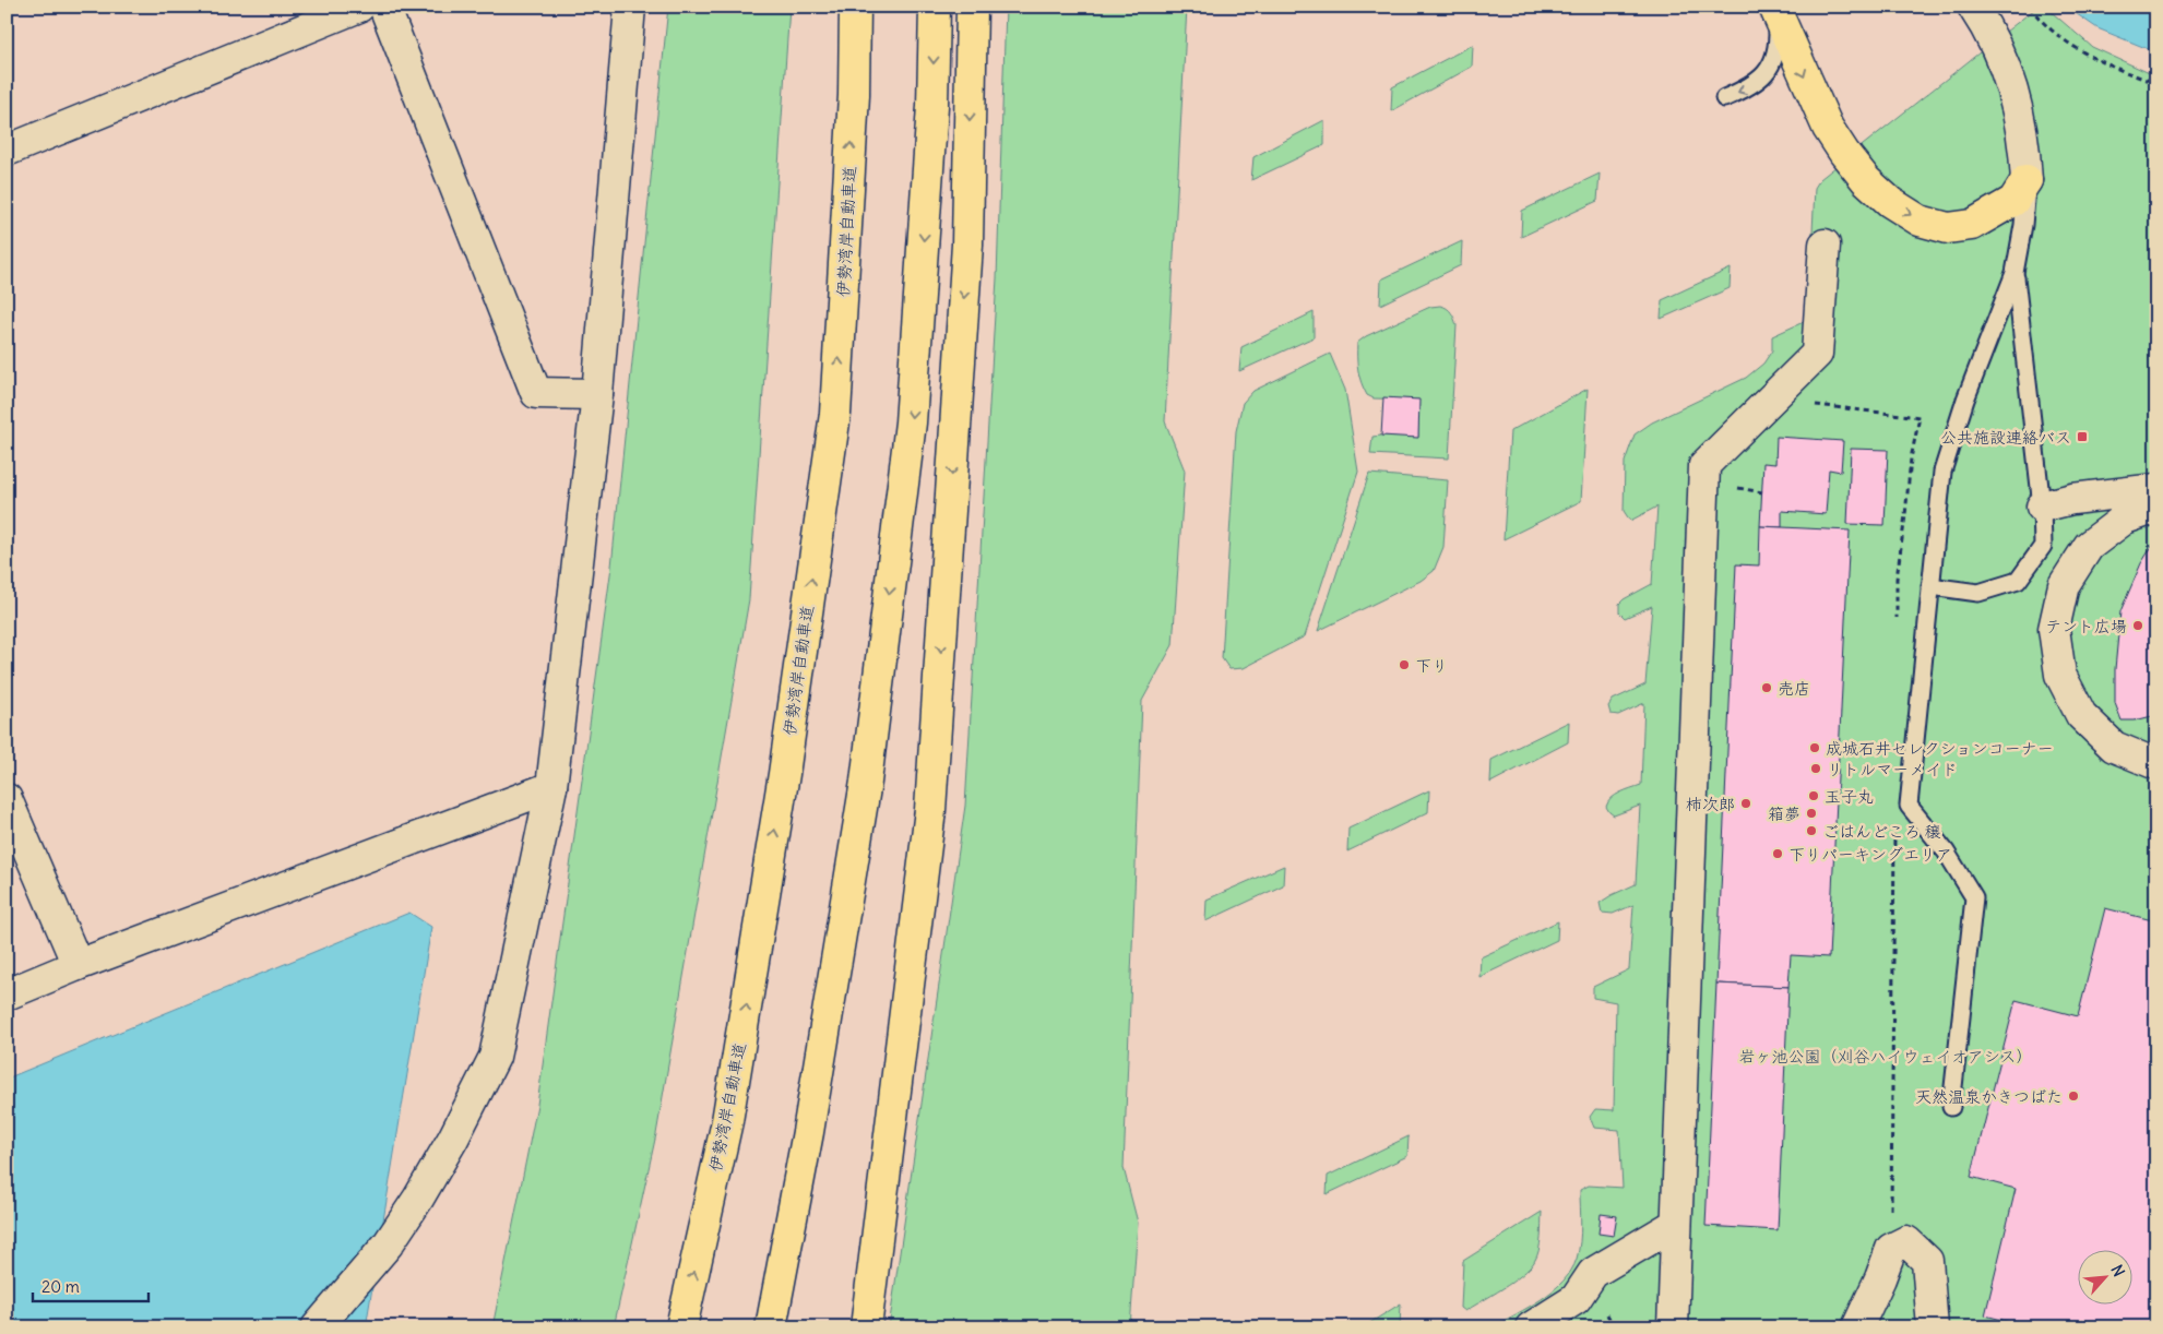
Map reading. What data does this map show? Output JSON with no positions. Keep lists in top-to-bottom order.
{
  "streets": {
    "highway": ["伊勢湾岸自動車道"]
  },
  "parks": ["岩ヶ池公園（刈谷ハイウェイオアシス）"],
  "places": {
    "transit": ["公共施設連絡バス"],
    "other": [
      "テント広場",
      "下り",
      "売店",
      "成城石井セレクションコーナー",
      "リトルマーメイド",
      "玉子丸",
      "柿次郎",
      "箱夢",
      "ごはんどころ 穣",
      "下りパーキングエリア",
      "天然温泉かきつばた"
    ]
  },
  "scale_bar": "20 m",
  "north": "top right"
}
